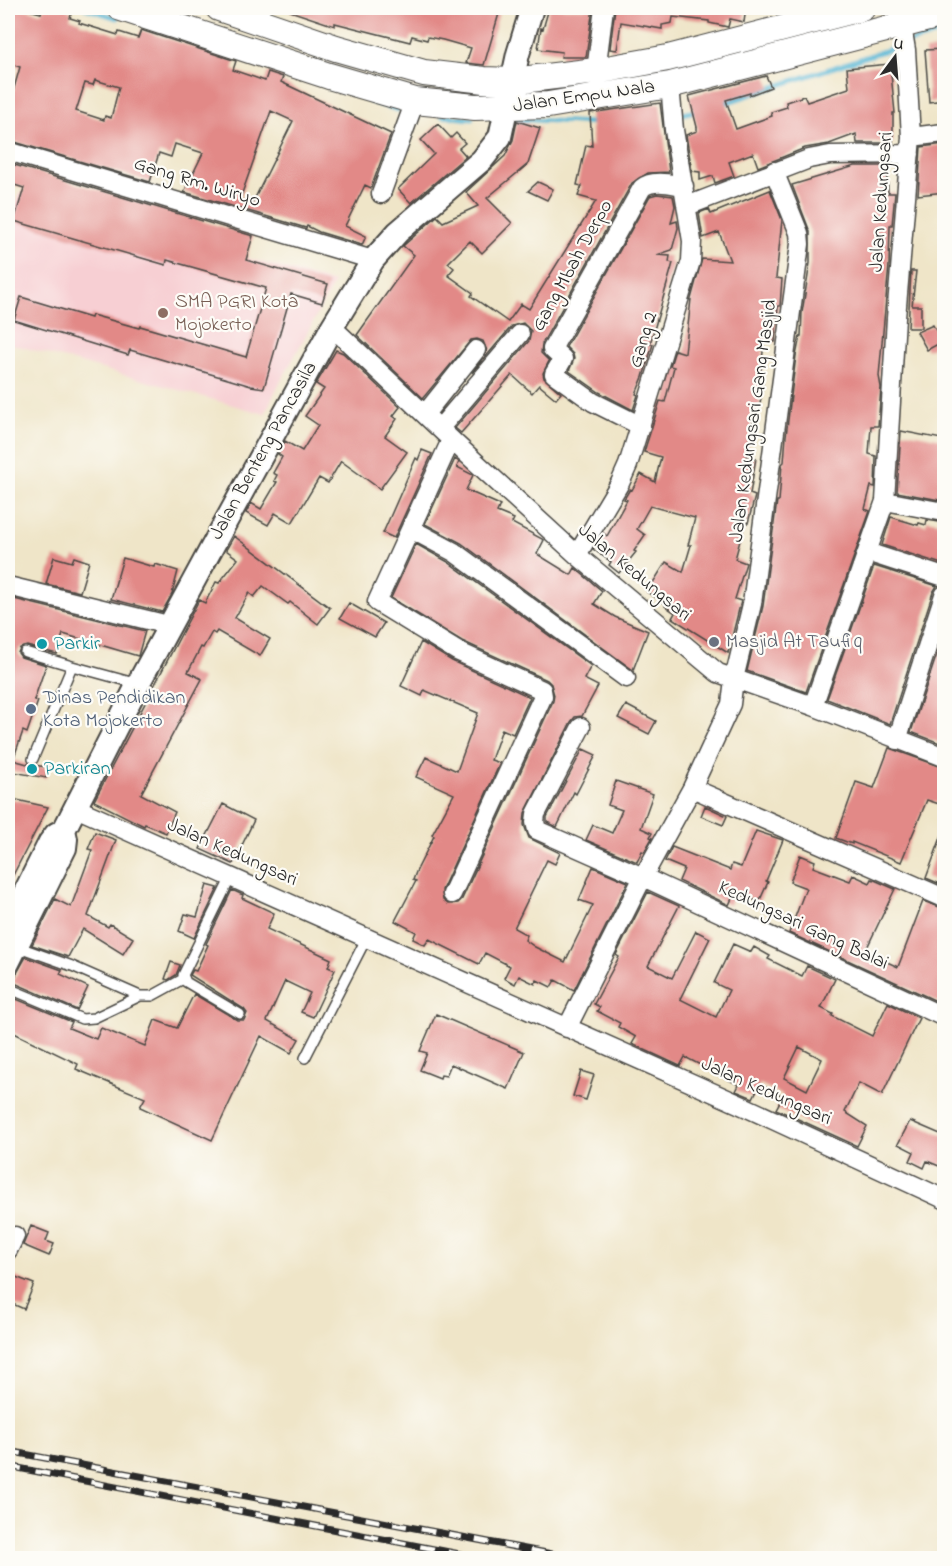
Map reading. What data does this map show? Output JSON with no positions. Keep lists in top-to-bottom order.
{
  "streets": {
    "main road": ["Jalan Empu Nala"],
    "street": [
      "Gang Rm. Wiryo",
      "Jalan Kedungsari",
      "Gang Mbah Derpo",
      "Gang 2",
      "Jalan Kedungsari Gang Masjid",
      "Jalan Benteng Pancasila",
      "Kedungsari Gang Balai"
    ]
  },
  "crossings": [
    ["Jalan Empu Nala", "Jalan Kedungsari"],
    ["Jalan Empu Nala", "Gang 2"],
    ["Jalan Empu Nala", "Jalan Benteng Pancasila"],
    ["Gang Rm. Wiryo", "Jalan Benteng Pancasila"],
    ["Jalan Kedungsari", "Gang 2"],
    ["Jalan Kedungsari", "Jalan Kedungsari Gang Masjid"],
    ["Jalan Kedungsari", "Jalan Benteng Pancasila"],
    ["Gang Mbah Derpo", "Gang 2"]
  ],
  "places": [
    "SMA PGRI Kota Mojokerto",
    "Masjid At Taufiq",
    "Parkir",
    "Dinas Pendidikan Kota Mojokerto",
    "Parkiran"
  ],
  "north": "top"
}
